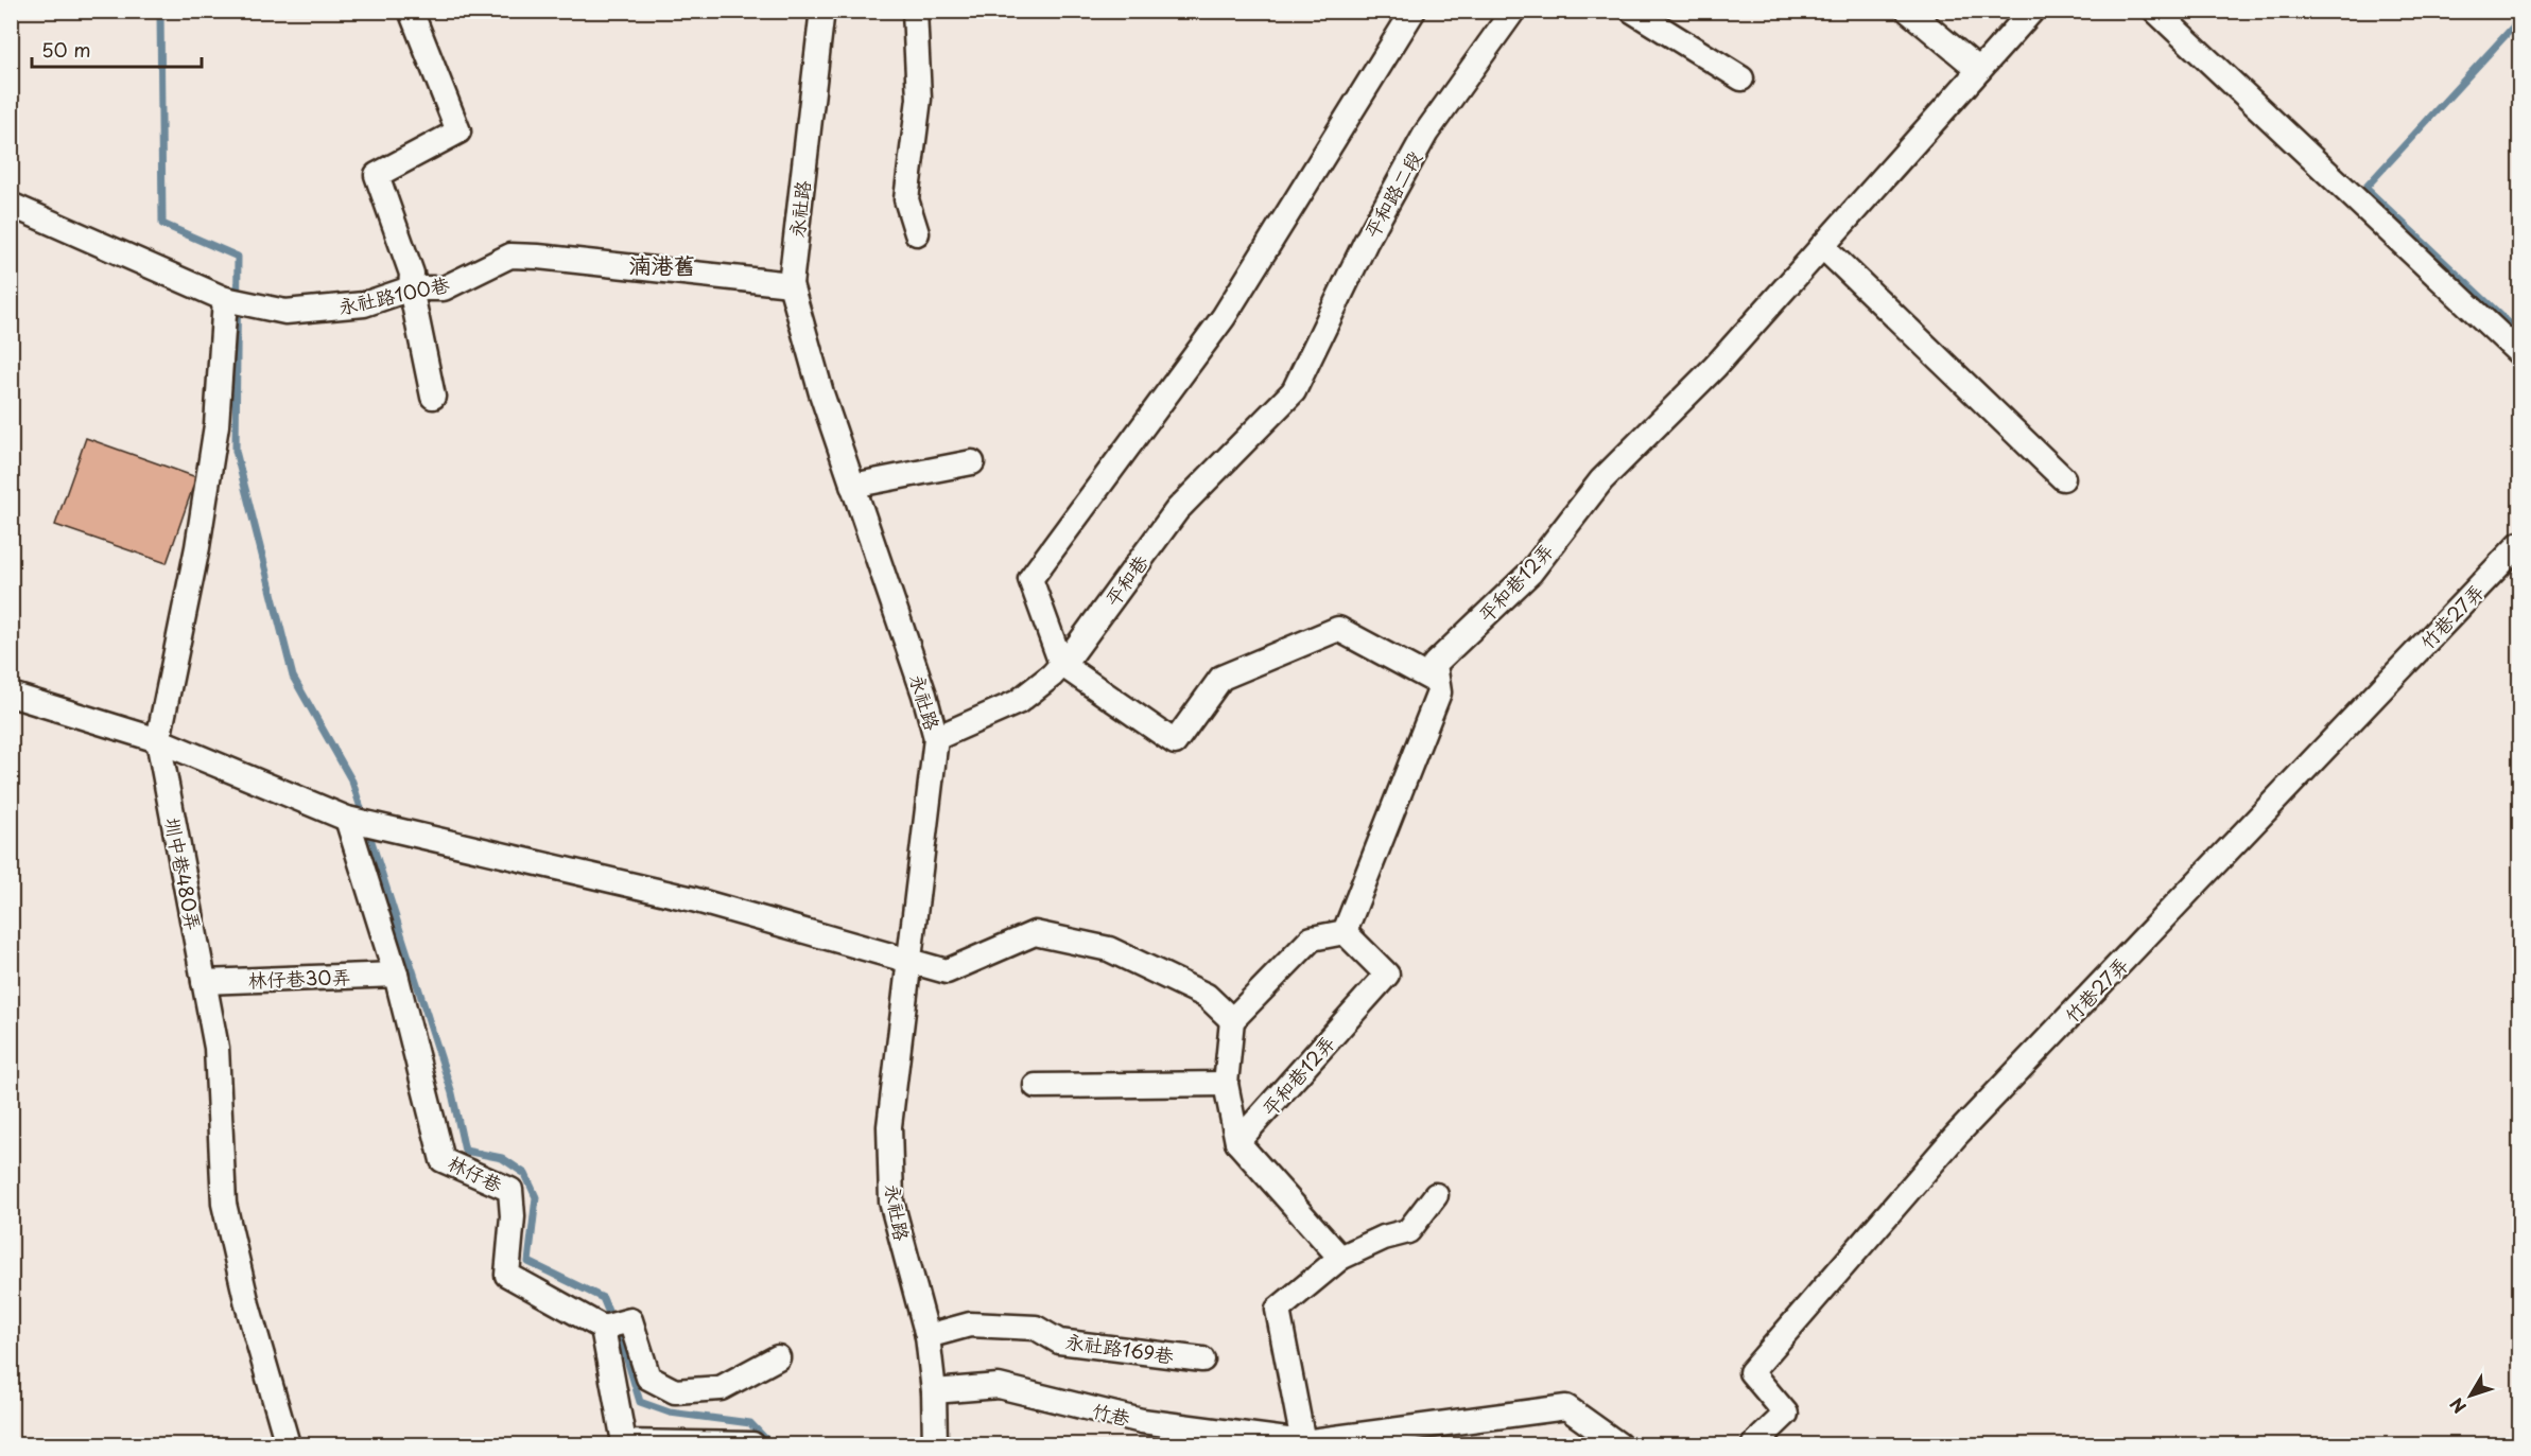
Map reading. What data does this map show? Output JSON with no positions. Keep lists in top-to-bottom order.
{
  "streets": {
    "street": [
      "平和路二段",
      "永社路",
      "永社路100巷",
      "平和巷",
      "平和巷12弄",
      "竹巷27弄",
      "圳中巷480弄",
      "林仔巷30弄",
      "林仔巷",
      "永社路169巷",
      "竹巷"
    ]
  },
  "crossings": [
    ["平和路二段", "平和巷"],
    ["永社路", "永社路100巷"],
    ["永社路", "平和巷"],
    ["永社路", "永社路169巷"],
    ["永社路", "竹巷"],
    ["永社路100巷", "圳中巷480弄"],
    ["圳中巷480弄", "林仔巷30弄"],
    ["林仔巷30弄", "林仔巷"]
  ],
  "districts": ["湳港舊"],
  "scale_bar": "50 m",
  "north": "bottom left"
}
